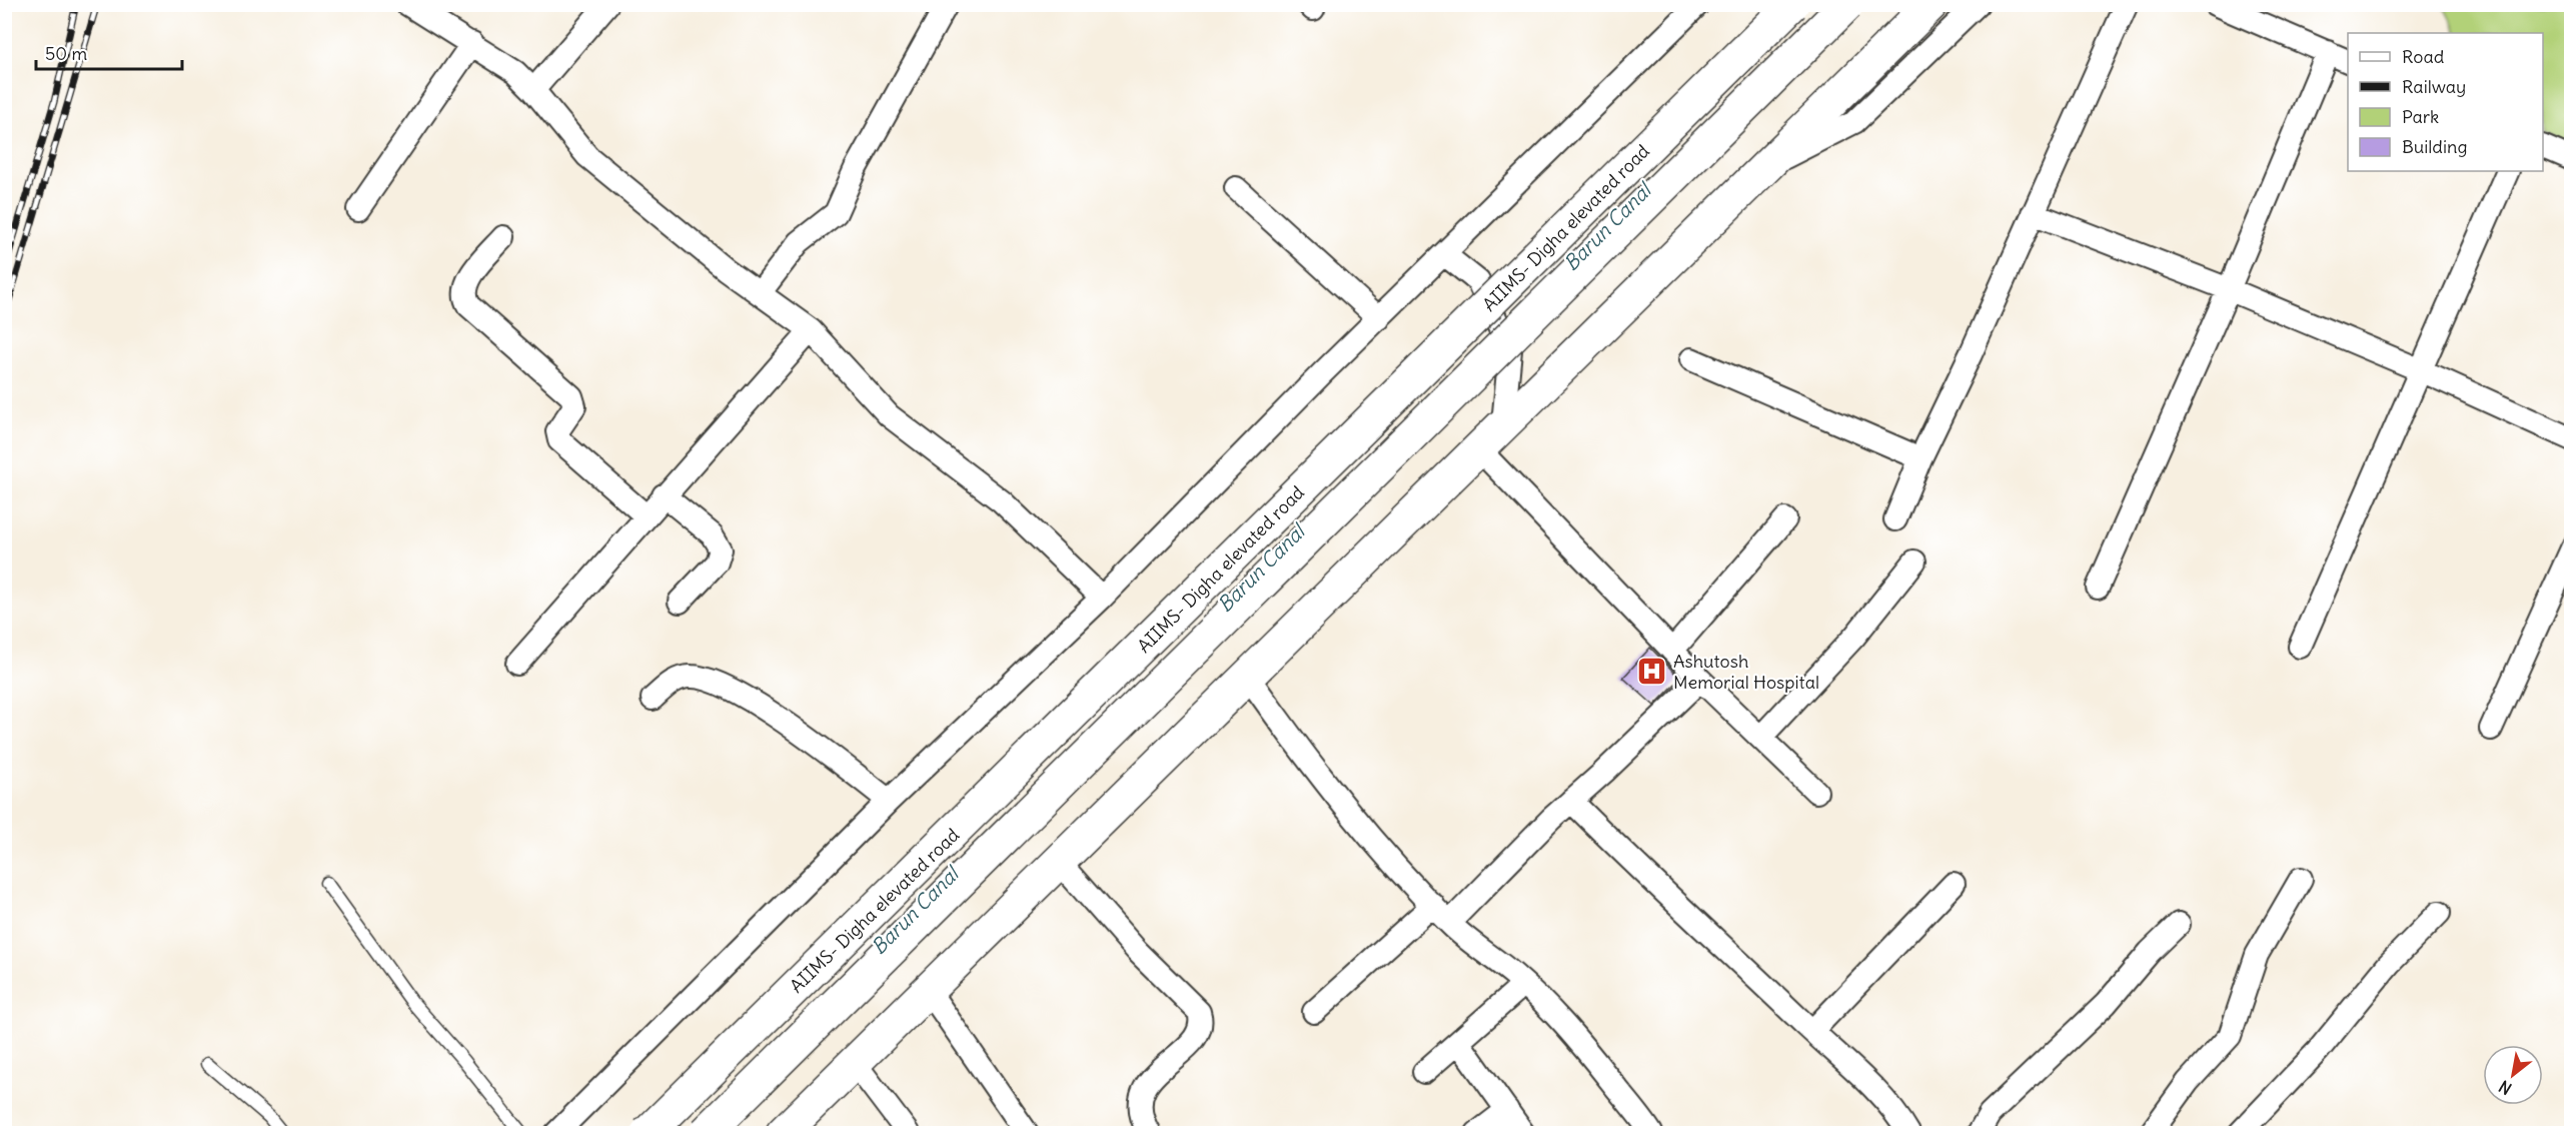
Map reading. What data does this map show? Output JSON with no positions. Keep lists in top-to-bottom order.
{
  "streets": {
    "main road": ["AIIMS- Digha elevated road"]
  },
  "water": ["Barun Canal"],
  "places": {
    "hospital": ["Ashutosh Memorial Hospital"]
  },
  "legend": [
    "Road",
    "Railway",
    "Park",
    "Building"
  ],
  "scale_bar": "50 m",
  "north": "bottom left"
}
